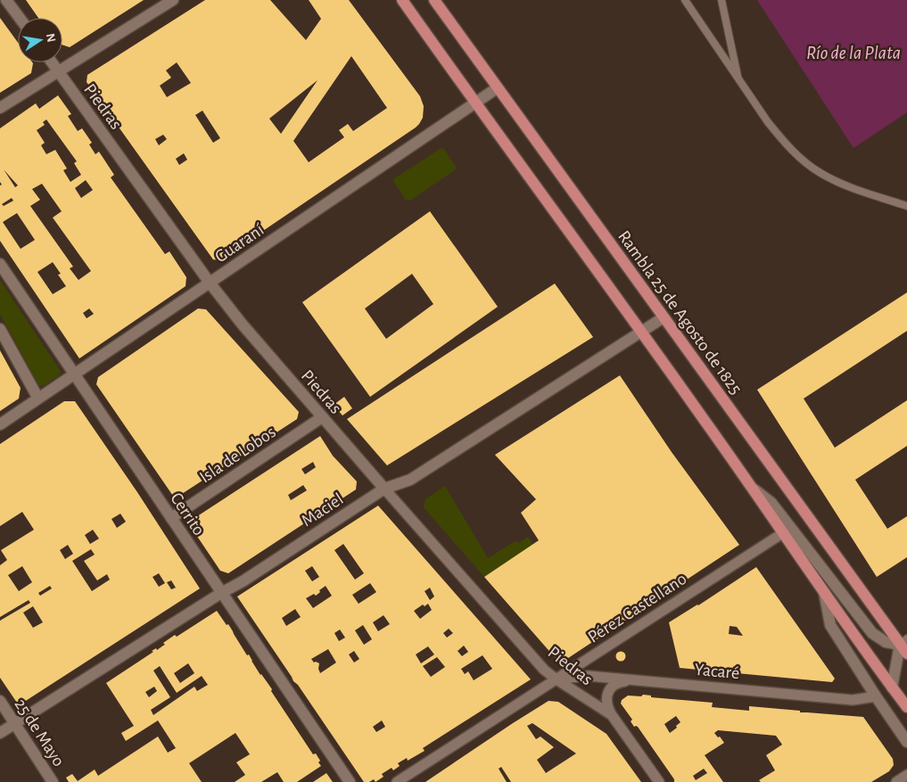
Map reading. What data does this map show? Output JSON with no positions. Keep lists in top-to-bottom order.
{
  "streets": {
    "main road": ["Rambla 25 de Agosto de 1825"],
    "street": [
      "Piedras",
      "Guaraní",
      "Isla de Lobos",
      "Maciel",
      "Cerrito",
      "Pérez Castellano",
      "Yacaré",
      "25 de Mayo"
    ]
  },
  "crossings": [
    ["Piedras", "Guaraní"],
    ["Piedras", "Isla de Lobos"],
    ["Piedras", "Maciel"],
    ["Piedras", "Pérez Castellano"],
    ["Piedras", "Yacaré"],
    ["Guaraní", "Rambla 25 de Agosto de 1825"],
    ["Guaraní", "Cerrito"],
    ["Rambla 25 de Agosto de 1825", "Maciel"],
    ["Isla de Lobos", "Cerrito"],
    ["Maciel", "Cerrito"],
    ["Maciel", "25 de Mayo"],
    ["Pérez Castellano", "Yacaré"]
  ],
  "water": ["Río de la Plata"],
  "north": "right"
}
